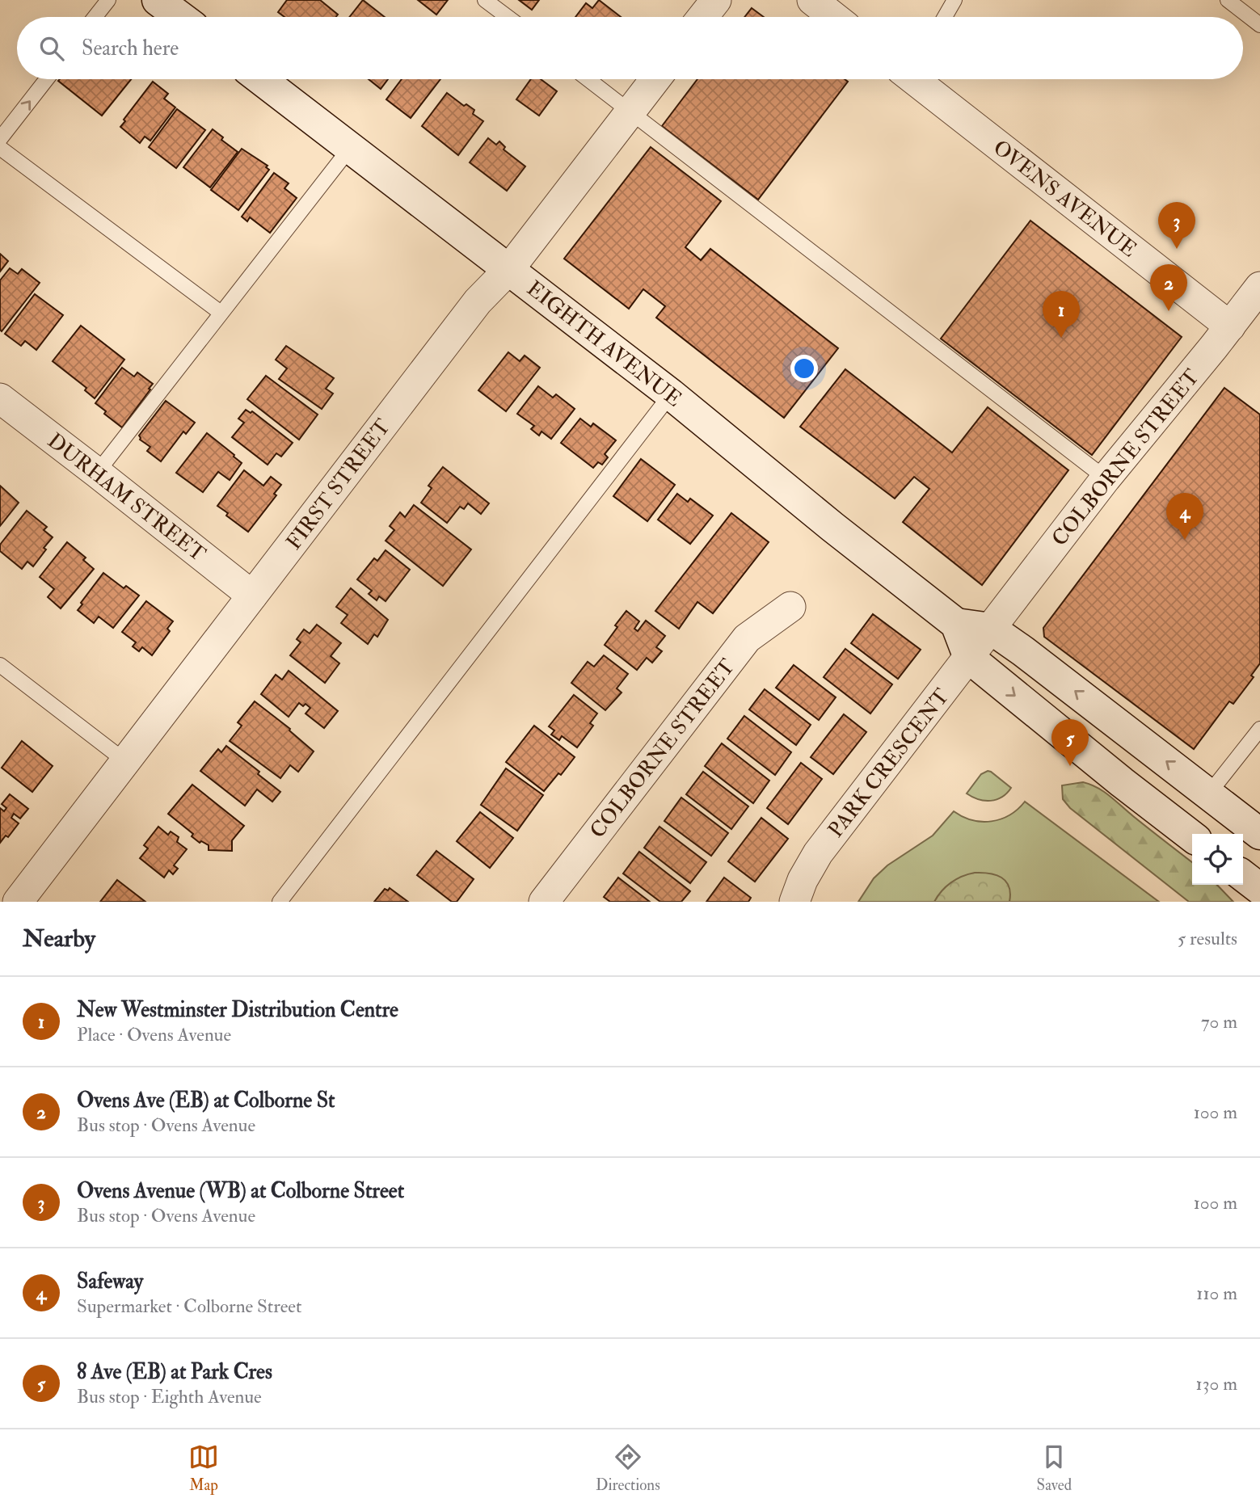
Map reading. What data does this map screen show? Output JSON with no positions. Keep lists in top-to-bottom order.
{
  "streets": {
    "street": [
      "OVENS AVENUE",
      "EIGHTH AVENUE",
      "COLBORNE STREET",
      "FIRST STREET",
      "DURHAM STREET",
      "PARK CRESCENT"
    ]
  },
  "crossings": [
    ["OVENS AVENUE", "COLBORNE STREET"],
    ["EIGHTH AVENUE", "FIRST STREET"],
    ["COLBORNE STREET", "PARK CRESCENT"],
    ["FIRST STREET", "DURHAM STREET"]
  ],
  "page": {
    "search": "Search here",
    "pins": [
      "3",
      "2",
      "1",
      "4",
      "5"
    ],
    "heading": ["Nearby", "5 results"],
    "list": [
      {
        "mark": "1",
        "name": "New Westminster Distribution Centre",
        "note": "Place · Ovens Avenue",
        "value": "70 m"
      },
      {
        "mark": "2",
        "name": "Ovens Ave (EB) at Colborne St",
        "note": "Bus stop · Ovens Avenue",
        "value": "100 m"
      },
      {
        "mark": "3",
        "name": "Ovens Avenue (WB) at Colborne Street",
        "note": "Bus stop · Ovens Avenue",
        "value": "100 m"
      },
      {
        "mark": "4",
        "name": "Safeway",
        "note": "Supermarket · Colborne Street",
        "value": "110 m"
      },
      {
        "mark": "5",
        "name": "8 Ave (EB) at Park Cres",
        "note": "Bus stop · Eighth Avenue",
        "value": "130 m"
      }
    ],
    "nav": ["Map", "Directions", "Saved"]
  }
}
